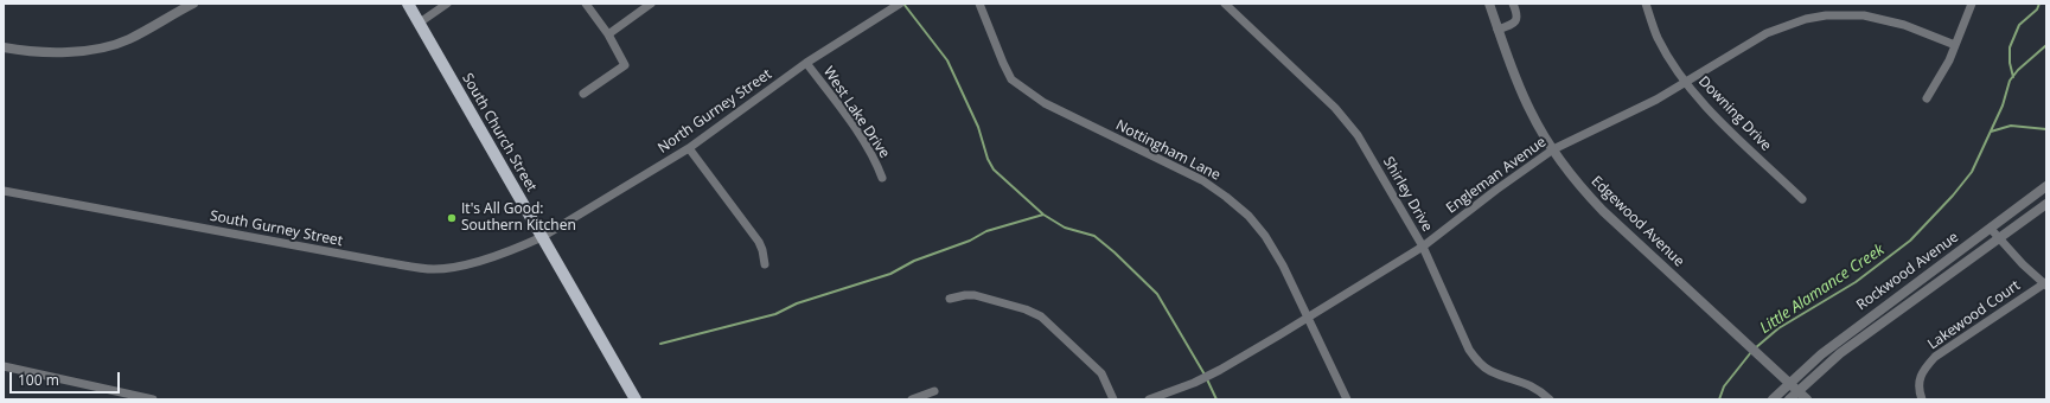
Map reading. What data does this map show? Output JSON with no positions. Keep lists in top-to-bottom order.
{
  "streets": {
    "main road": ["South Church Street"],
    "street": [
      "North Gurney Street",
      "West Lake Drive",
      "Downing Drive",
      "Nottingham Lane",
      "Engleman Avenue",
      "Shirley Drive",
      "Edgewood Avenue",
      "South Gurney Street",
      "Rockwood Avenue",
      "Lakewood Court"
    ]
  },
  "crossings": [
    ["North Gurney Street", "West Lake Drive"],
    ["North Gurney Street", "South Church Street"],
    ["North Gurney Street", "South Gurney Street"],
    ["Downing Drive", "Engleman Avenue"],
    ["South Church Street", "South Gurney Street"],
    ["Nottingham Lane", "Engleman Avenue"],
    ["Engleman Avenue", "Shirley Drive"],
    ["Engleman Avenue", "Edgewood Avenue"],
    ["Edgewood Avenue", "Rockwood Avenue"]
  ],
  "water": ["Little Alamance Creek"],
  "places": ["It's All Good: Southern Kitchen"],
  "scale_bar": "100 m"
}
